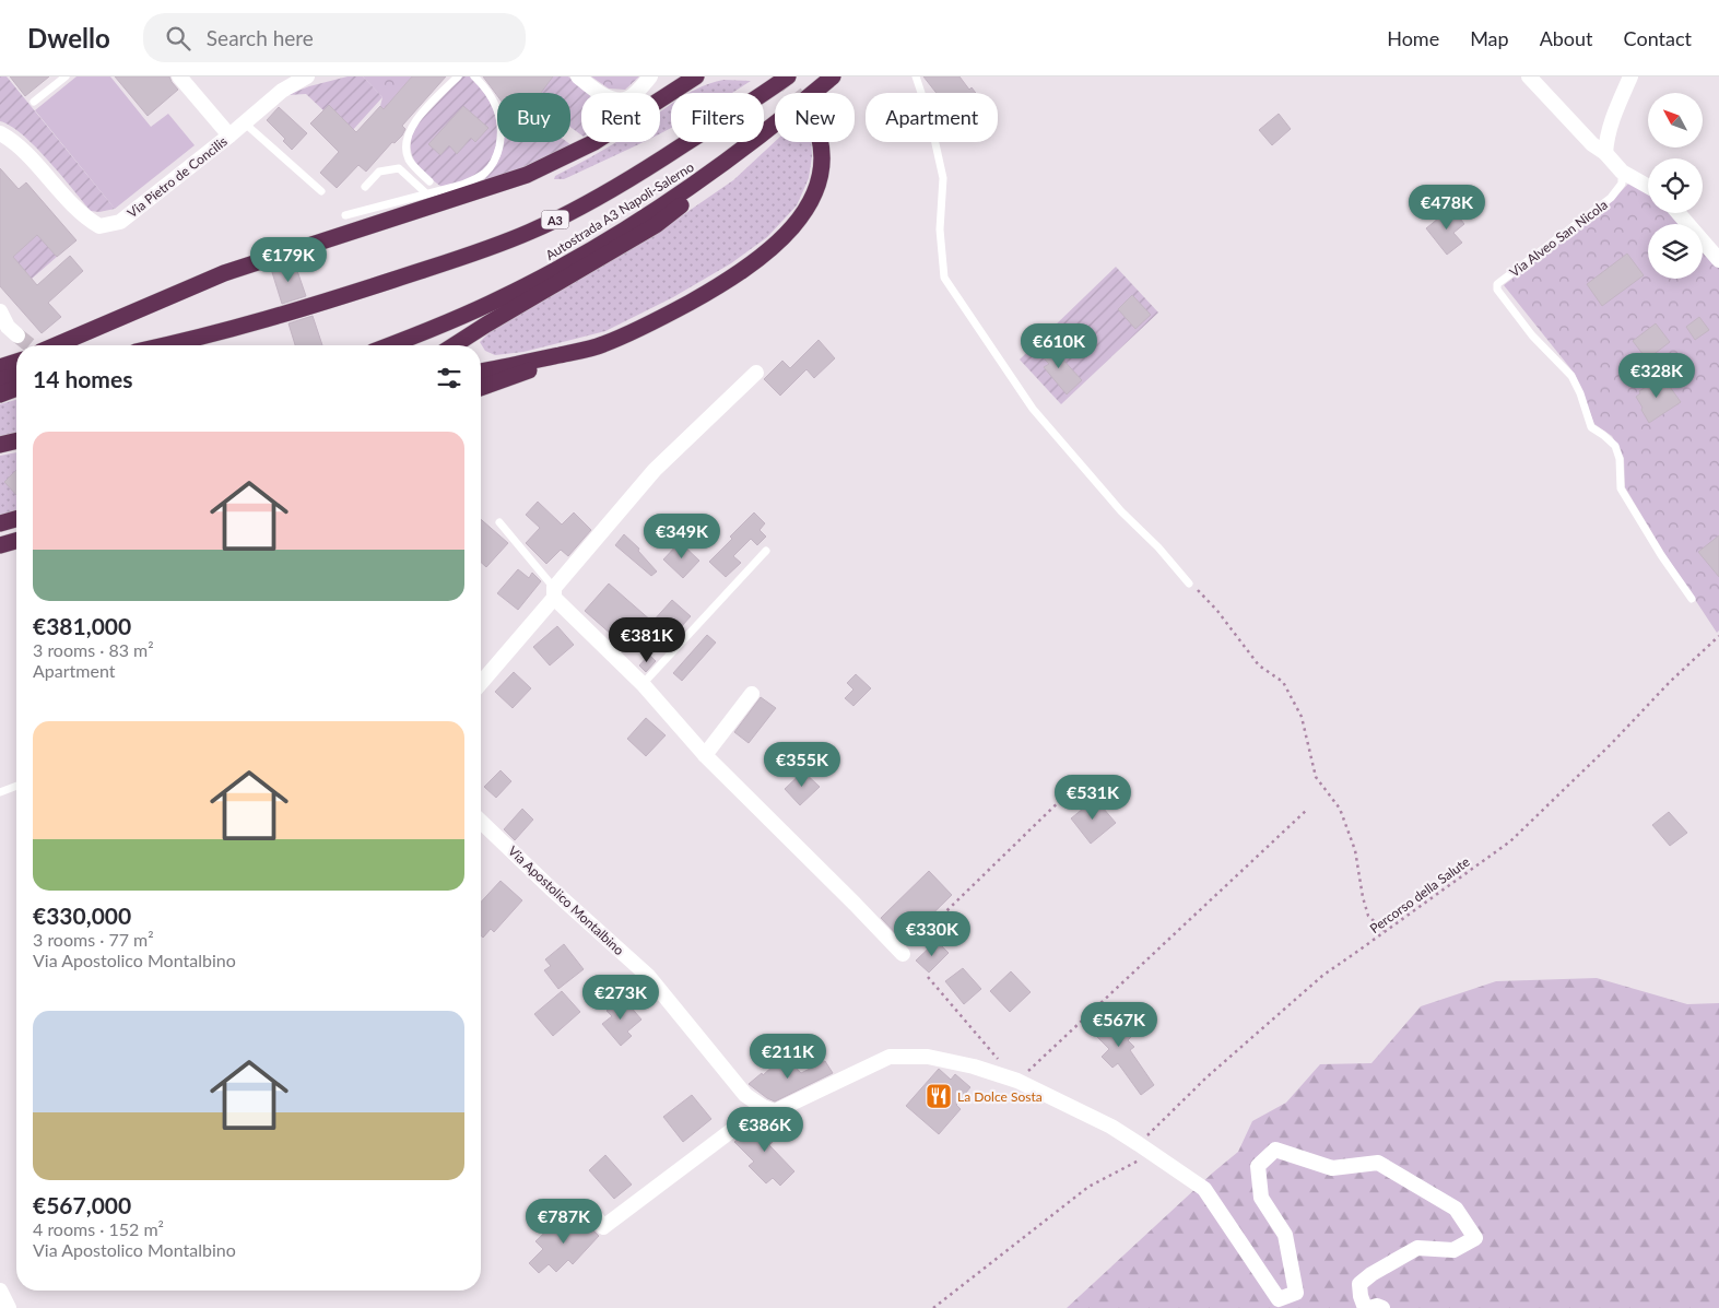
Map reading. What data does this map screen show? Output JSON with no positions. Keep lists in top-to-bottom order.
{
  "streets": {
    "highway": ["Autostrada A3 Napoli-Salerno", "A3"],
    "street": ["Via Pietro de Concilis", "Via Apostolico Montalbino"],
    "lane": ["Via Alveo San Nicola"],
    "path": ["Percorso della Salute"]
  },
  "places": {
    "restaurant": ["La Dolce Sosta"]
  },
  "north": "top left",
  "page": {
    "header": "Dwello",
    "search": "Search here",
    "nav": [
      "Home",
      "Map",
      "About",
      "Contact"
    ],
    "chip": [
      "Buy",
      "Rent",
      "Filters",
      "New",
      "Apartment"
    ],
    "price": [
      "€478K",
      "€179K",
      "€610K",
      "€328K",
      "€349K",
      "€381K",
      "€355K",
      "€531K",
      "€330K",
      "€273K",
      "€567K",
      "€211K",
      "€386K",
      "€787K"
    ],
    "heading": "14 homes",
    "list": [
      {
        "name": "€381,000",
        "note": "3 rooms · 83 m² · Apartment"
      },
      {
        "name": "€330,000",
        "note": "3 rooms · 77 m² · Via Apostolico Montalbino"
      },
      {
        "name": "€567,000",
        "note": "4 rooms · 152 m² · Via Apostolico Montalbino"
      }
    ]
  }
}
